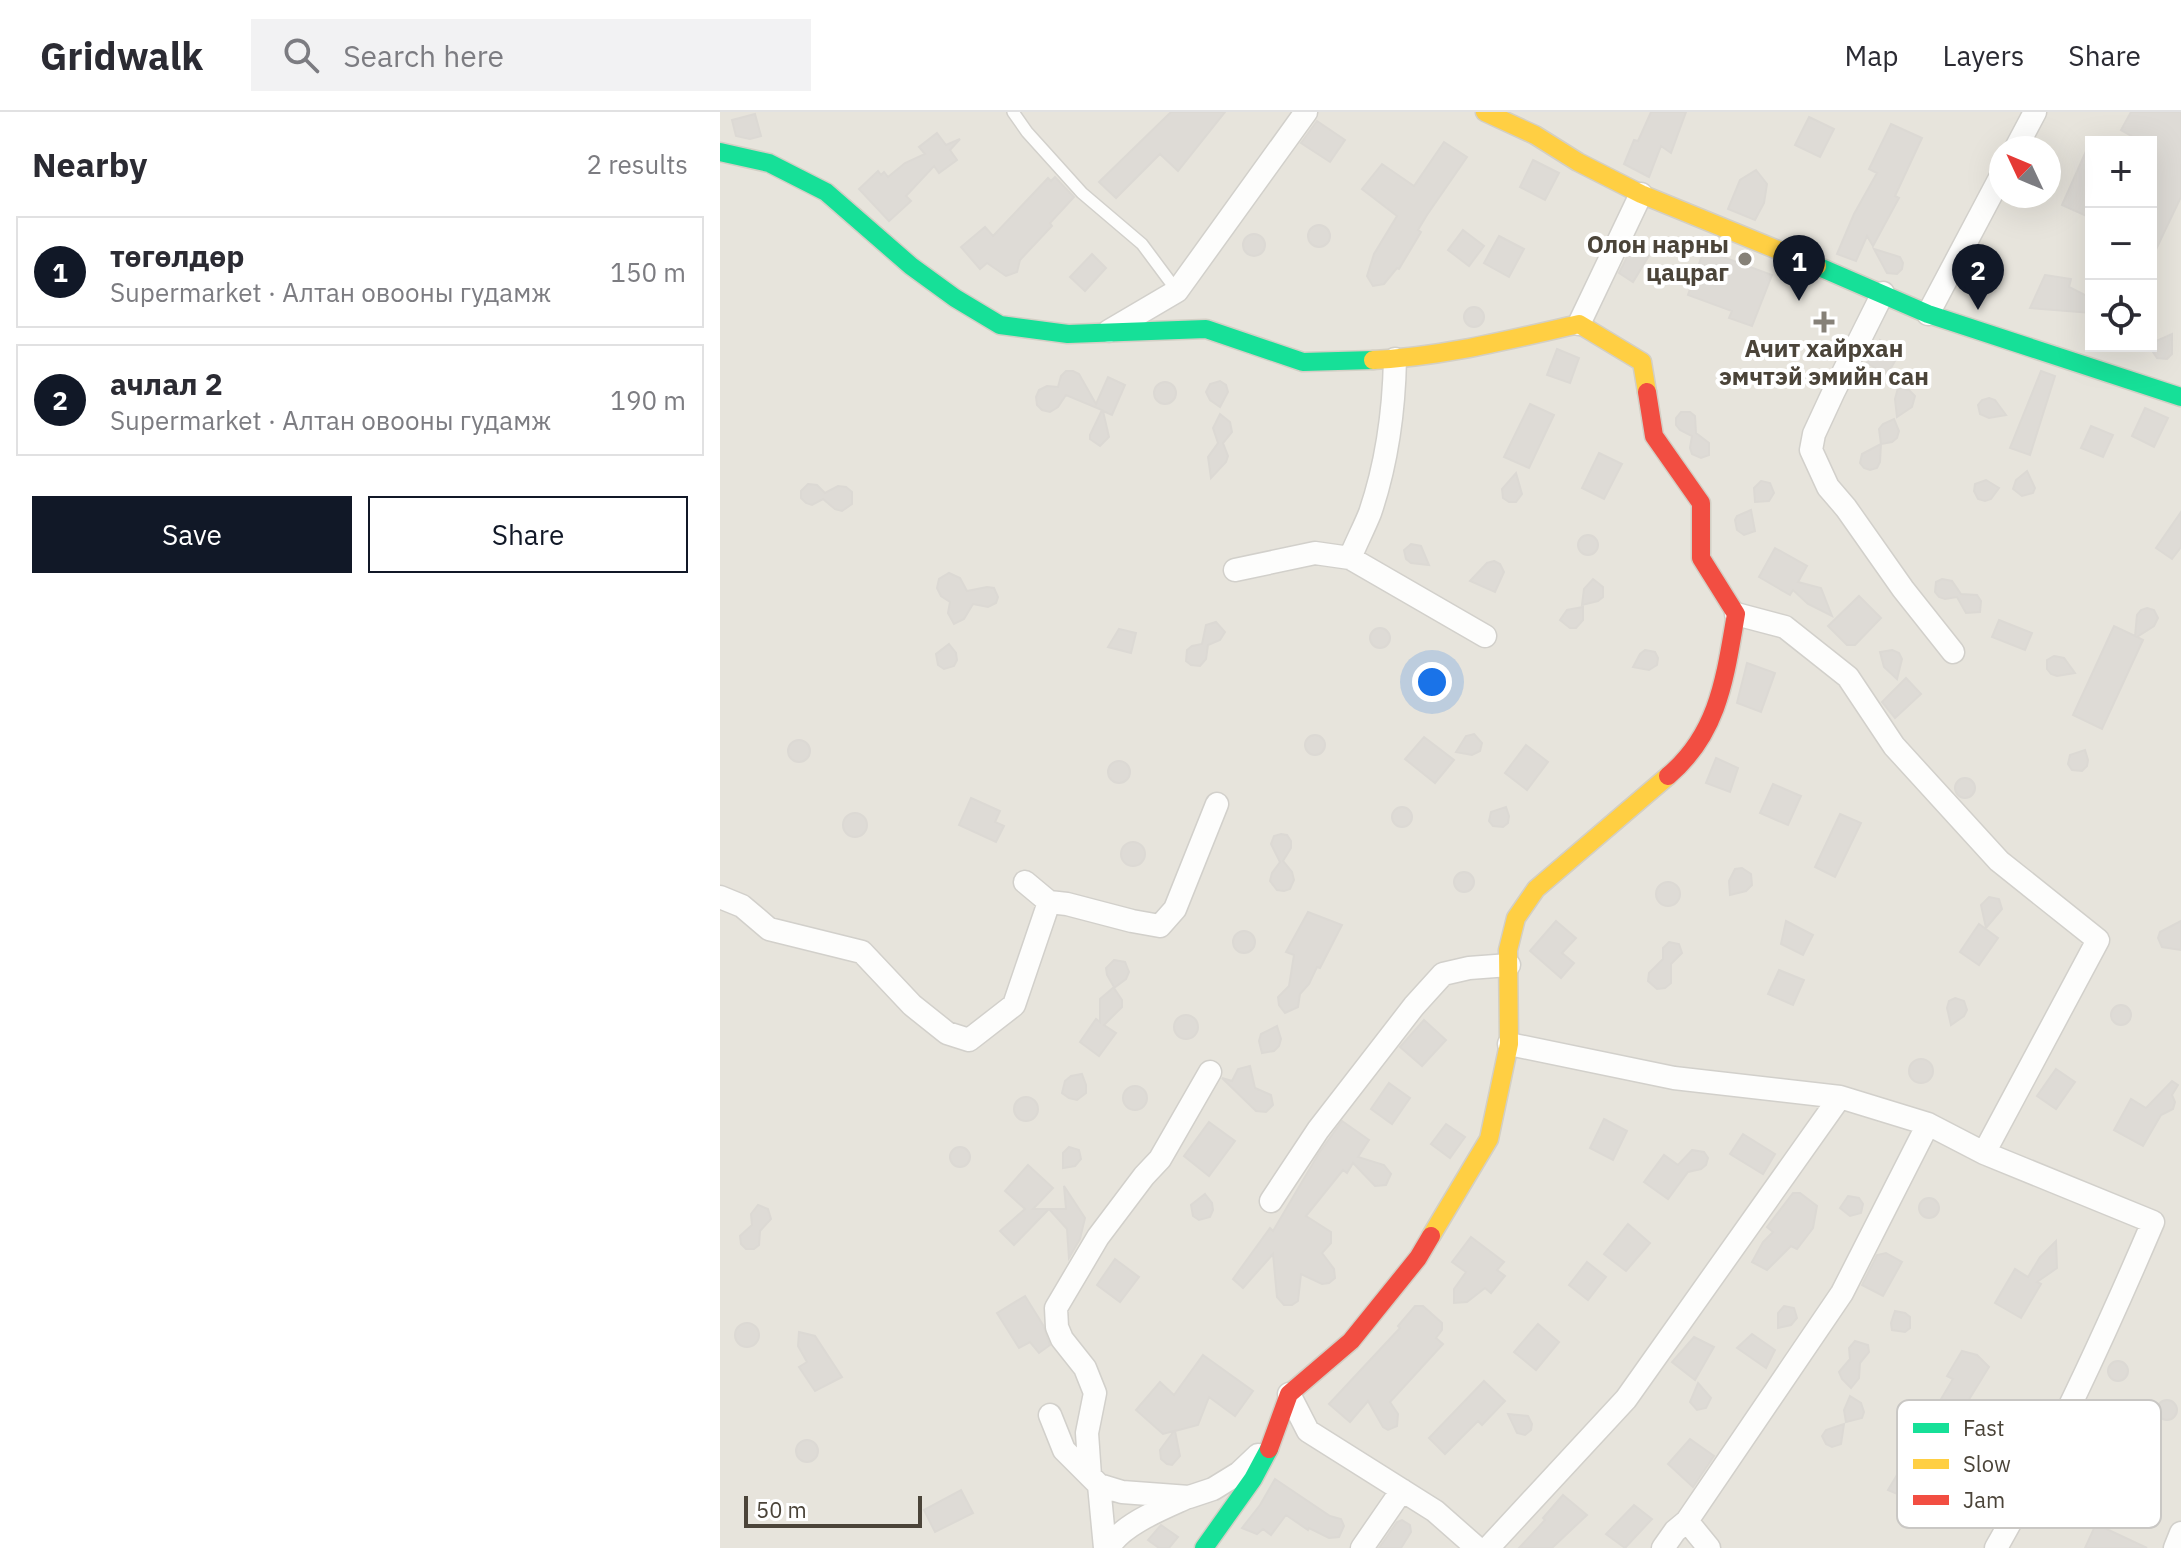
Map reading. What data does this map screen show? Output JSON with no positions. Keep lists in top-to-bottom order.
{
  "places": {
    "other": ["Олон нарны цацраг"],
    "health": ["Ачит хайрхан эмчтэй эмийн сан"]
  },
  "legend": ["Fast", "Slow", "Jam"],
  "scale_bar": "50 m",
  "north": "top left",
  "page": {
    "header": "Gridwalk",
    "search": "Search here",
    "nav": ["Map", "Layers", "Share"],
    "heading": ["Nearby", "2 results"],
    "map_buttons": ["+", "−"],
    "list": [
      {
        "mark": "1",
        "name": "төгөлдөр",
        "note": "Supermarket · Алтан овооны гудамж",
        "value": "150 m"
      },
      {
        "mark": "2",
        "name": "ачлал 2",
        "note": "Supermarket · Алтан овооны гудамж",
        "value": "190 m"
      }
    ],
    "pins": ["1", "2"],
    "buttons": ["Save", "Share"],
    "scale": "50 m"
  }
}
